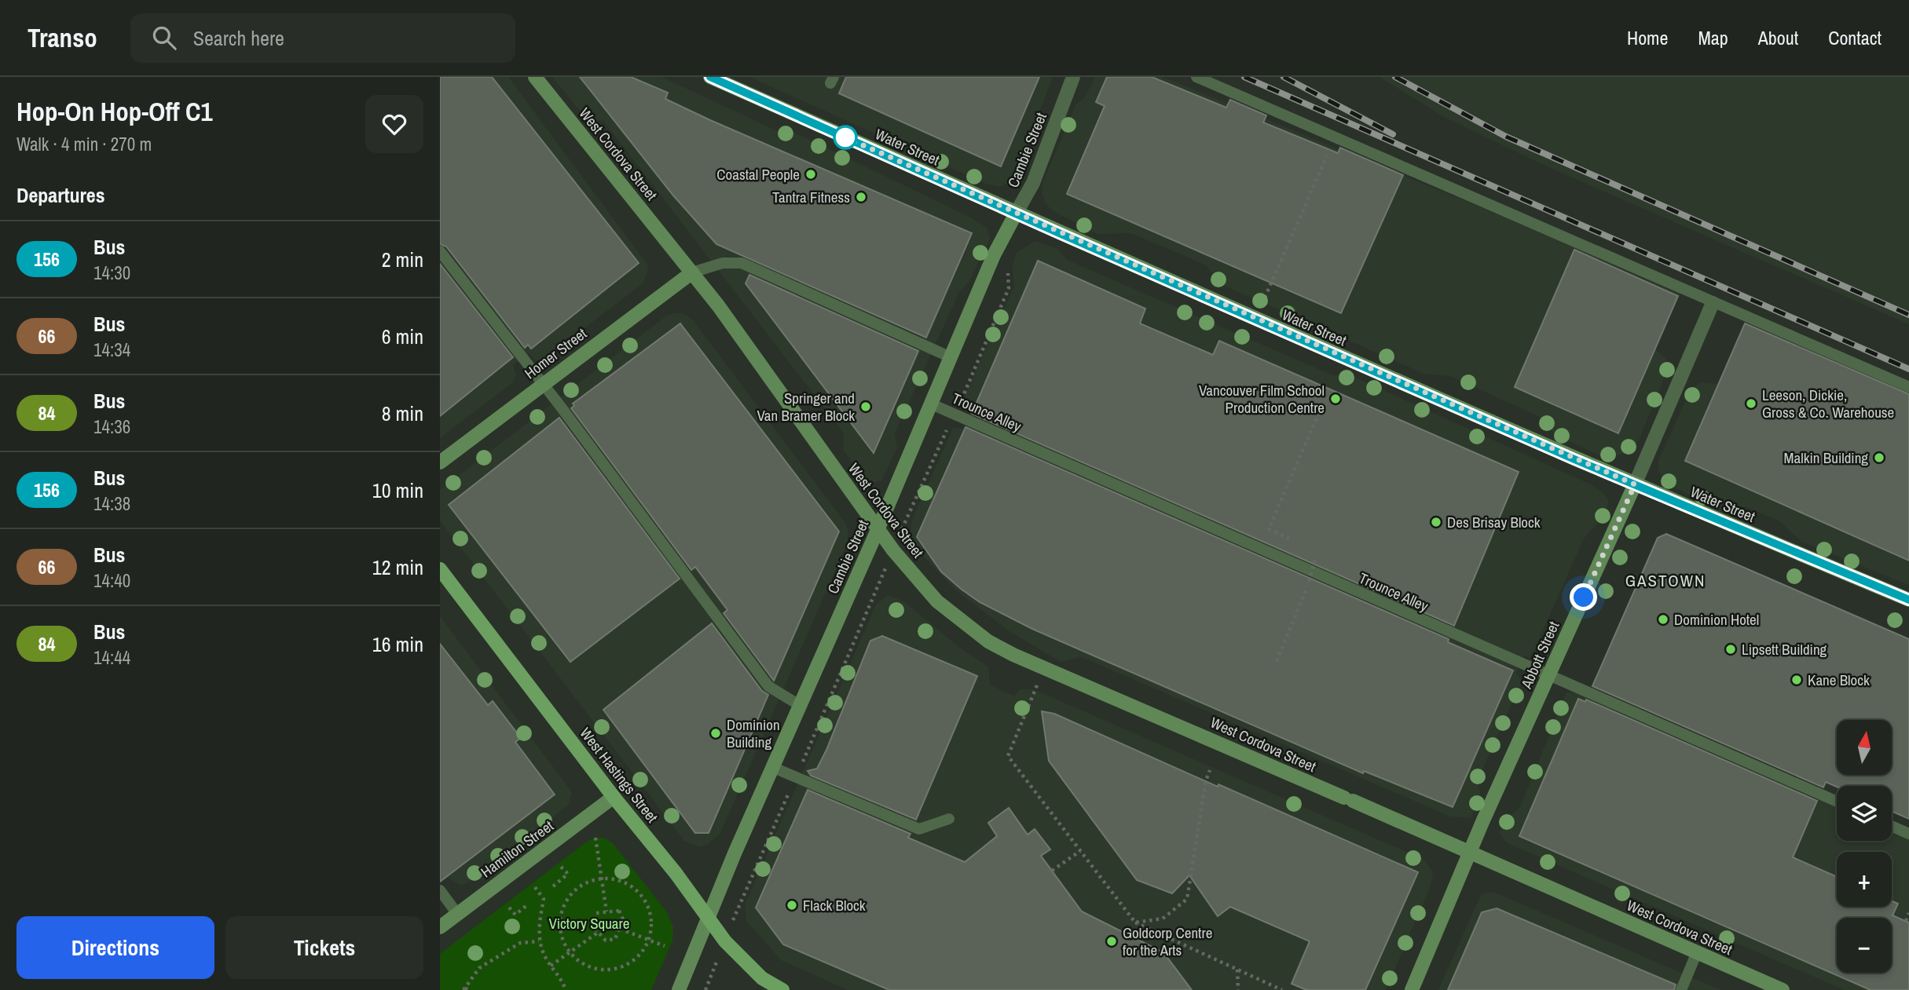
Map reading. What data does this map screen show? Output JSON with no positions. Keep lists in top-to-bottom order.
{
  "streets": {
    "main road": [
      "Water Street",
      "Cambie Street",
      "West Cordova Street",
      "Homer Street",
      "Abbott Street",
      "West Hastings Street",
      "Hamilton Street"
    ],
    "lane": ["Trounce Alley"]
  },
  "crossings": [
    ["Water Street", "Cambie Street"],
    ["Water Street", "Abbott Street"],
    ["Cambie Street", "West Cordova Street"],
    ["Cambie Street", "Trounce Alley"],
    ["Cambie Street", "West Hastings Street"],
    ["West Cordova Street", "Homer Street"],
    ["West Cordova Street", "Abbott Street"],
    ["Trounce Alley", "Abbott Street"],
    ["West Hastings Street", "Hamilton Street"]
  ],
  "districts": ["GASTOWN"],
  "parks": ["Victory Square"],
  "places": [
    "Coastal People",
    "Tantra Fitness",
    "Vancouver Film School Production Centre",
    "Leeson, Dickie, Gross & Co. Warehouse",
    "Springer and Van Bramer Block",
    "Malkin Building",
    "Des Brisay Block",
    "Dominion Hotel",
    "Lipsett Building",
    "Kane Block",
    "Dominion Building",
    "Flack Block",
    "Goldcorp Centre for the Arts"
  ],
  "lines": ["bus line 156"],
  "north": "top",
  "page": {
    "header": "Transo",
    "search": "Search here",
    "nav": [
      "Home",
      "Map",
      "About",
      "Contact"
    ],
    "heading": [
      ["Hop-On Hop-Off C1", "Walk · 4 min · 270 m"],
      "Departures"
    ],
    "list": [
      {
        "mark": "156",
        "name": "Bus",
        "note": "14:30",
        "value": "2 min"
      },
      {
        "mark": "66",
        "name": "Bus",
        "note": "14:34",
        "value": "6 min"
      },
      {
        "mark": "84",
        "name": "Bus",
        "note": "14:36",
        "value": "8 min"
      },
      {
        "mark": "156",
        "name": "Bus",
        "note": "14:38",
        "value": "10 min"
      },
      {
        "mark": "66",
        "name": "Bus",
        "note": "14:40",
        "value": "12 min"
      },
      {
        "mark": "84",
        "name": "Bus",
        "note": "14:44",
        "value": "16 min"
      }
    ],
    "map_buttons": ["+", "−"],
    "buttons": ["Directions", "Tickets"]
  }
}
